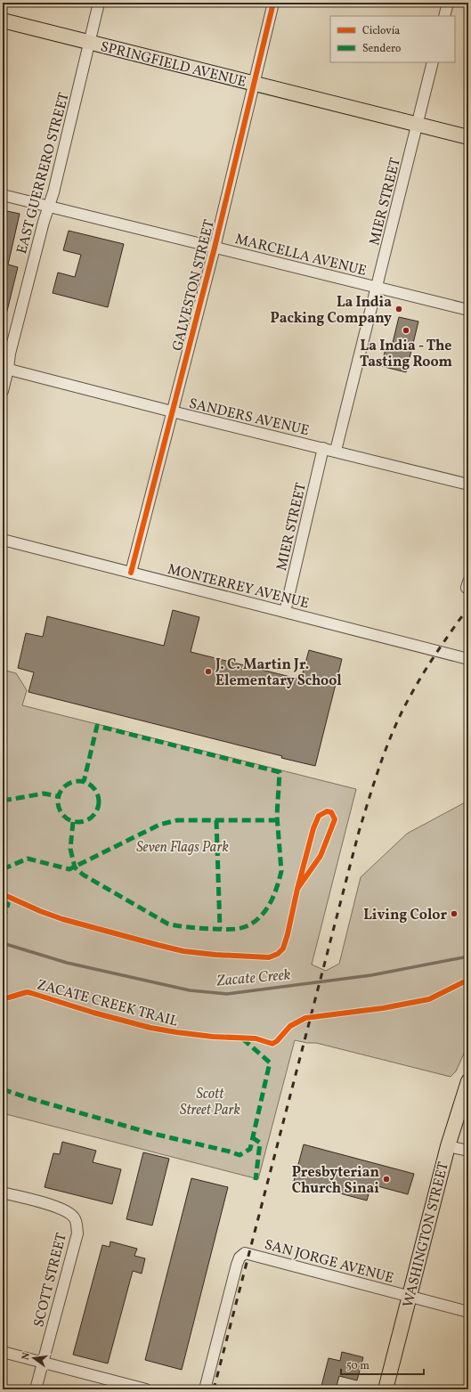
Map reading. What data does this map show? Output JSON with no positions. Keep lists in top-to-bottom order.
{
  "streets": {
    "main road": ["SPRINGFIELD AVENUE", "WASHINGTON STREET"],
    "street": [
      "EAST GUERRERO STREET",
      "MIER STREET",
      "MARCELLA AVENUE",
      "GALVESTON STREET",
      "SANDERS AVENUE",
      "MONTERREY AVENUE",
      "SAN JORGE AVENUE",
      "SCOTT STREET"
    ],
    "cycle path": ["ZACATE CREEK TRAIL"]
  },
  "crossings": [
    ["SPRINGFIELD AVENUE", "EAST GUERRERO STREET"],
    ["SPRINGFIELD AVENUE", "MIER STREET"],
    ["SPRINGFIELD AVENUE", "GALVESTON STREET"],
    ["EAST GUERRERO STREET", "MARCELLA AVENUE"],
    ["EAST GUERRERO STREET", "SANDERS AVENUE"],
    ["MIER STREET", "MARCELLA AVENUE"],
    ["MIER STREET", "SANDERS AVENUE"],
    ["MIER STREET", "MONTERREY AVENUE"],
    ["MARCELLA AVENUE", "GALVESTON STREET"],
    ["GALVESTON STREET", "SANDERS AVENUE"],
    ["GALVESTON STREET", "MONTERREY AVENUE"],
    ["WASHINGTON STREET", "SAN JORGE AVENUE"]
  ],
  "water": ["Zacate Creek"],
  "parks": ["Seven Flags Park", "Scott Street Park"],
  "places": [
    "La India Packing Company",
    "La India - The Tasting Room",
    "J. C. Martin Jr. Elementary School",
    "Living Color",
    "Presbyterian Church Sinai"
  ],
  "legend": ["Ciclovía", "Sendero"],
  "scale_bar": "50 m",
  "north": "left"
}
